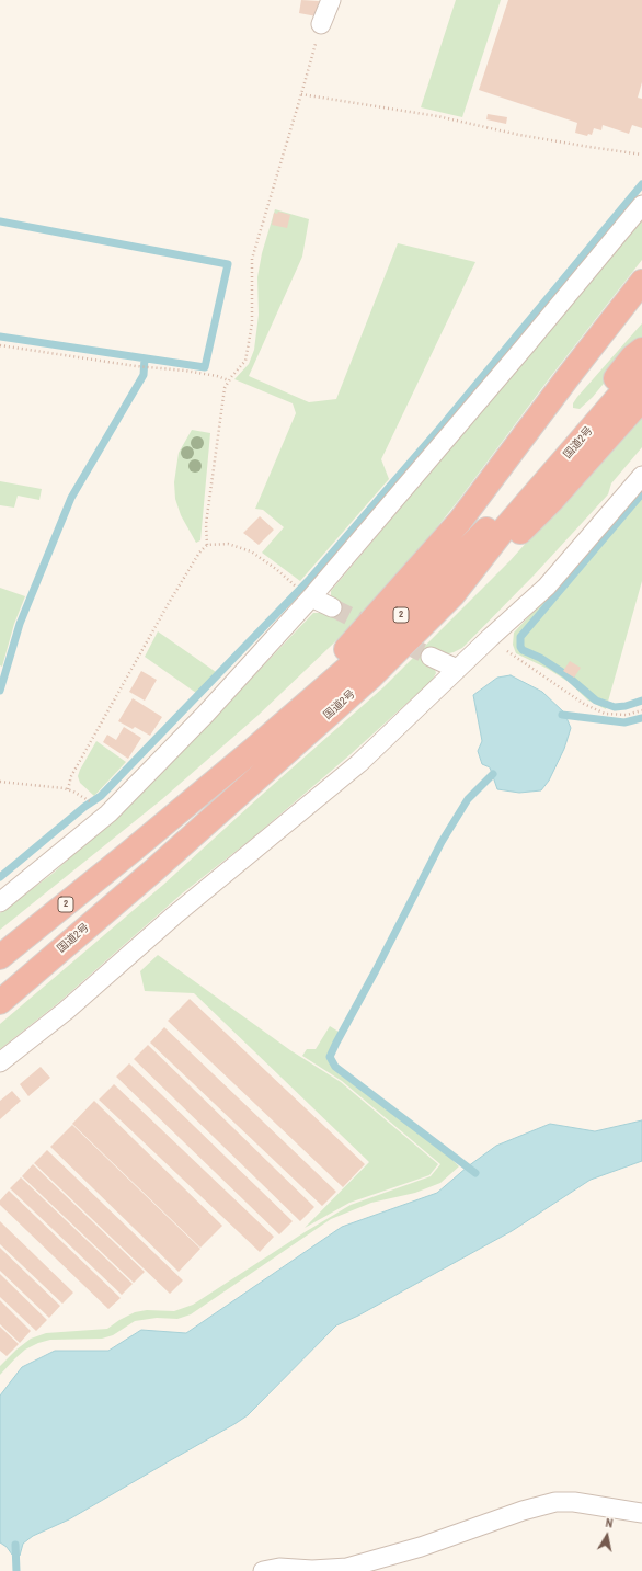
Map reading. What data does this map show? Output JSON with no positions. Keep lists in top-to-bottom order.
{
  "streets": {
    "highway": ["国道2号", "2"]
  },
  "north": "top"
}
